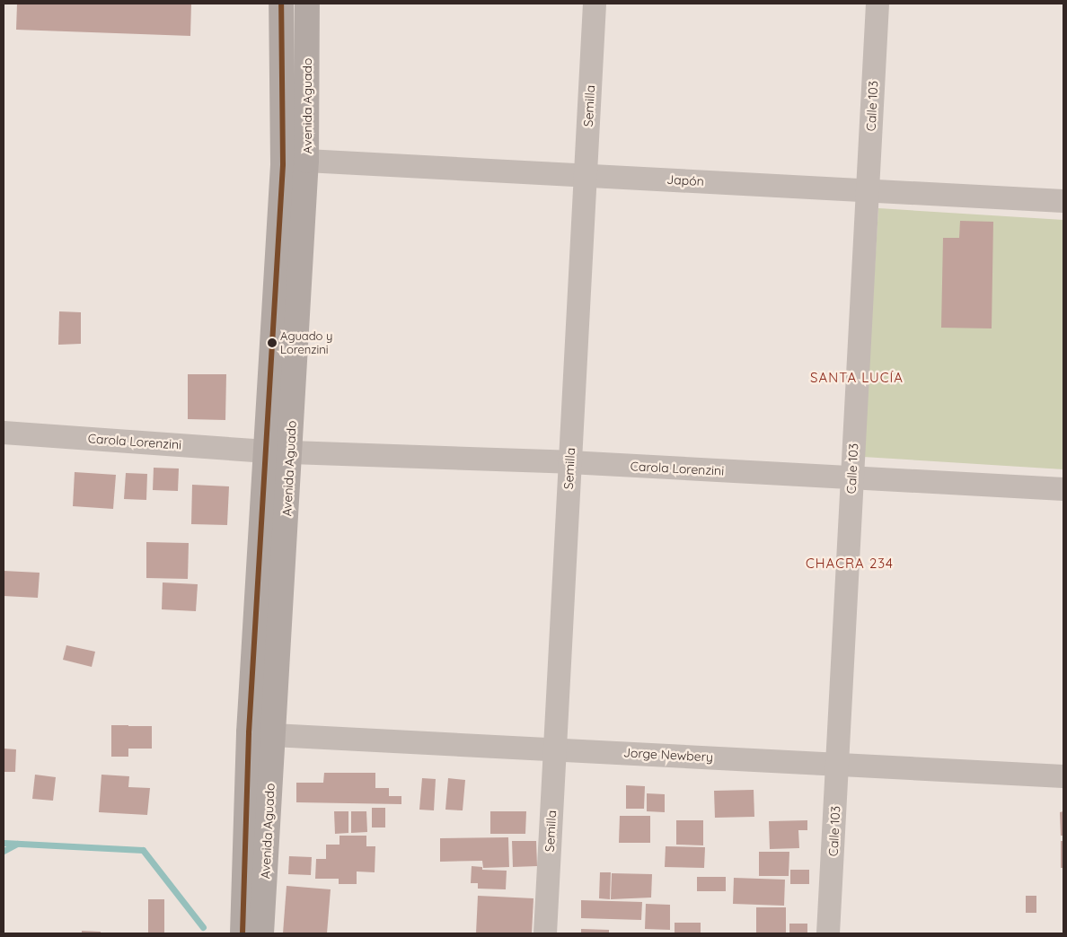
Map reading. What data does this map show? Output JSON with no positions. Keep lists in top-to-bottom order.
{
  "streets": {
    "main road": ["Avenida Aguado"],
    "street": [
      "Semilla",
      "Calle 103",
      "Japón",
      "Carola Lorenzini",
      "Jorge Newbery"
    ]
  },
  "crossings": [
    ["Avenida Aguado", "Japón"],
    ["Avenida Aguado", "Carola Lorenzini"],
    ["Avenida Aguado", "Jorge Newbery"],
    ["Semilla", "Japón"],
    ["Semilla", "Carola Lorenzini"],
    ["Semilla", "Jorge Newbery"],
    ["Calle 103", "Japón"],
    ["Calle 103", "Carola Lorenzini"],
    ["Calle 103", "Jorge Newbery"]
  ],
  "districts": ["SANTA LUCÍA", "CHACRA 234"],
  "places": ["Aguado y Lorenzini"]
}
